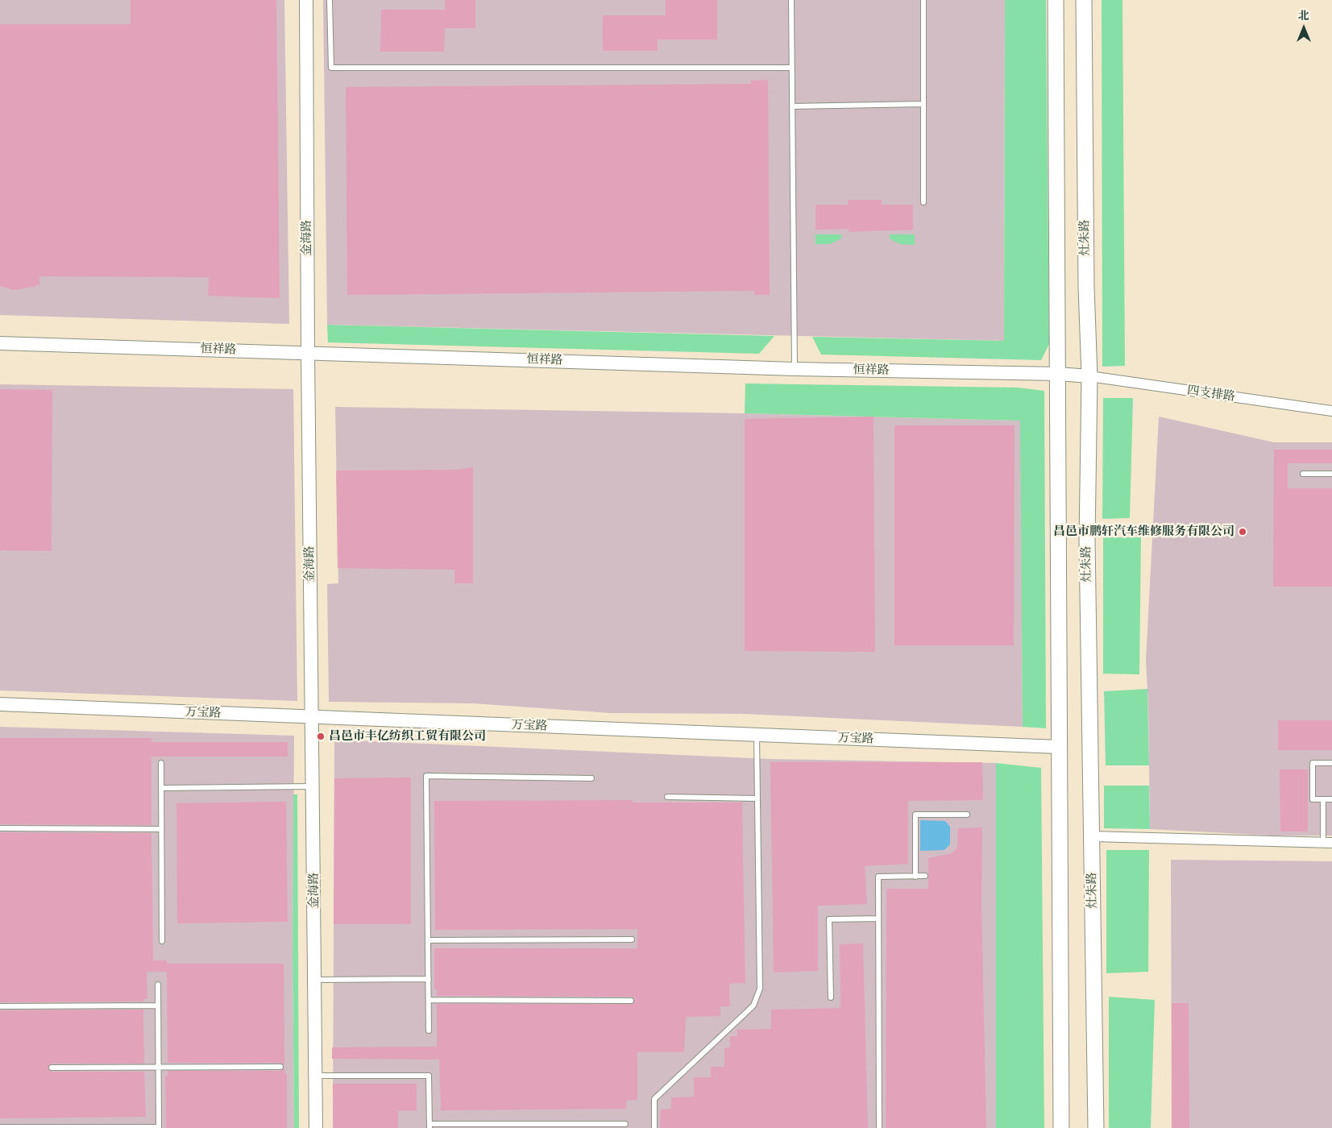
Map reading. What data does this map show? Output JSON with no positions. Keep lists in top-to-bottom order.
{
  "streets": {
    "main road": ["灶朱路"],
    "street": [
      "金海路",
      "恒祥路",
      "四支排路",
      "万宝路"
    ]
  },
  "crossings": [
    ["金海路", "恒祥路"],
    ["金海路", "万宝路"],
    ["灶朱路", "恒祥路"],
    ["灶朱路", "四支排路"],
    ["恒祥路", "四支排路"]
  ],
  "places": ["昌邑市鹏轩汽车维修服务有限公司", "昌邑市丰亿纺织工贸有限公司"],
  "north": "top"
}
